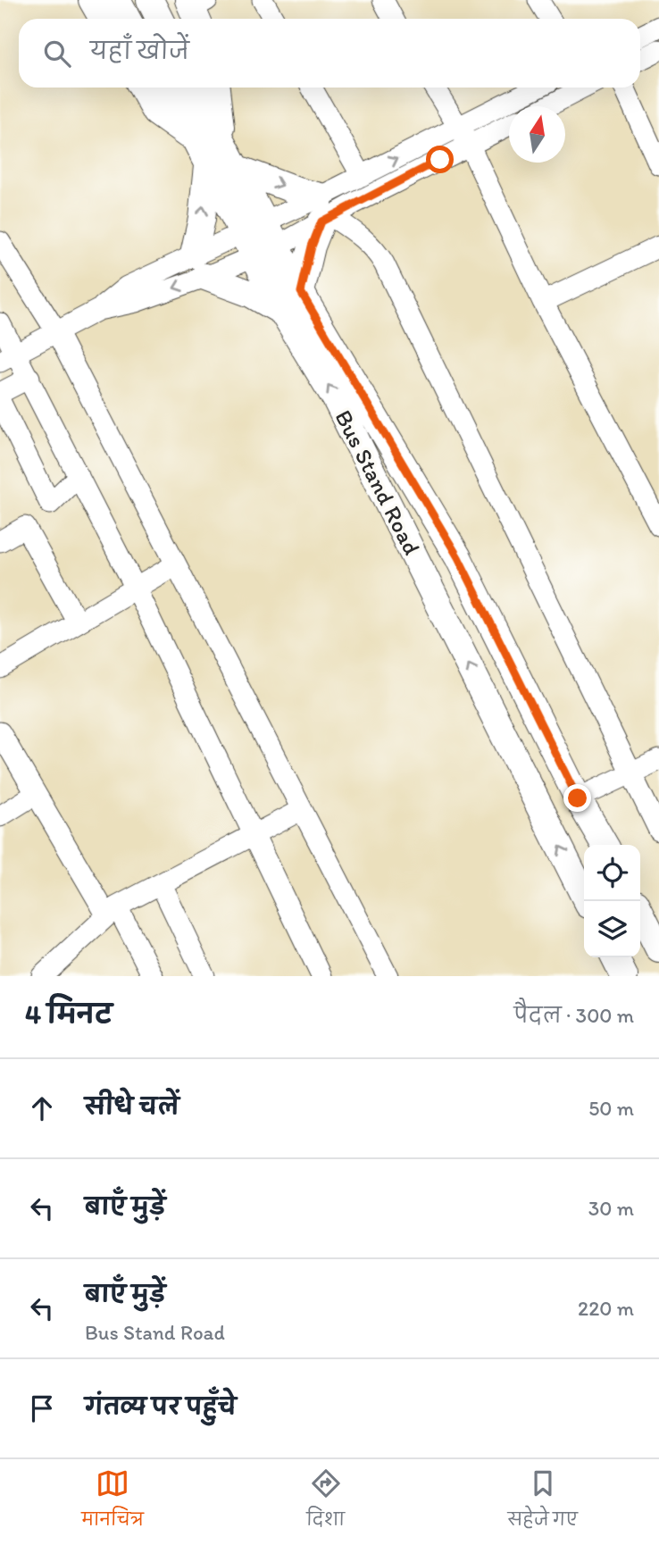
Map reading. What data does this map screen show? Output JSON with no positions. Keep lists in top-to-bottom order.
{
  "streets": {
    "main road": ["Bus Stand Road"]
  },
  "north": "top",
  "page": {
    "search": "यहाँ खोजें",
    "heading": ["4 मिनट", "पैदल · 300 m"],
    "list": [
      ["सीधे चलें", "50 m"],
      ["बाएँ मुड़ें", "30 m"],
      ["बाएँ मुड़ें", "Bus Stand Road", "220 m"],
      "गंतव्य पर पहुँचे"
    ],
    "nav": ["मानचित्र", "दिशा", "सहेजे गए"]
  }
}
